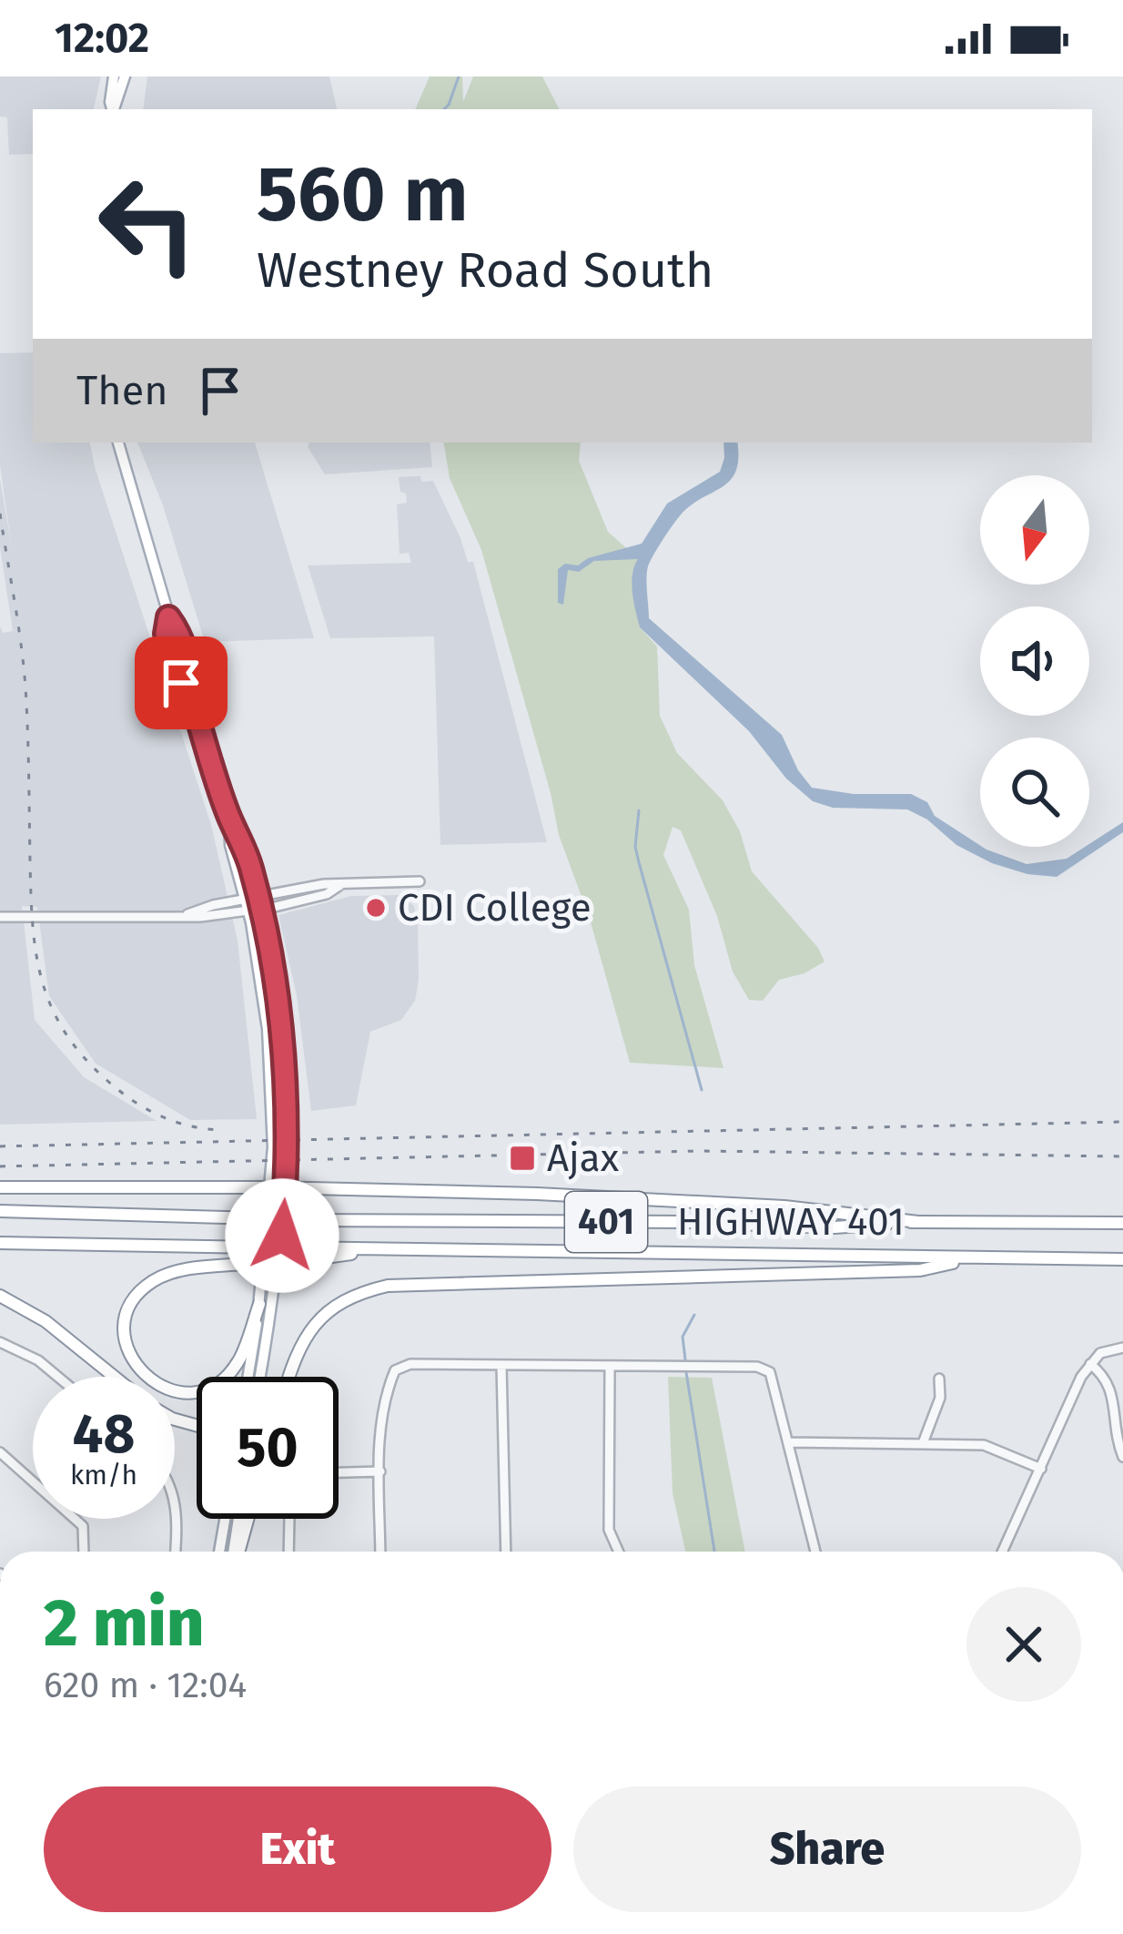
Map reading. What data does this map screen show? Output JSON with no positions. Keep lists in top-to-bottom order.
{
  "streets": {
    "highway": ["401", "HIGHWAY 401"]
  },
  "places": {
    "other": ["CDI College"],
    "transit": ["Ajax"]
  },
  "north": "bottom",
  "page": {
    "status": "12:02",
    "turn": ["560 m", "Westney Road South"],
    "then": "Then",
    "speed": "48 km/h",
    "limit": "50",
    "heading": ["2 min", "620 m · 12:04"],
    "buttons": ["Exit", "Share"]
  }
}
